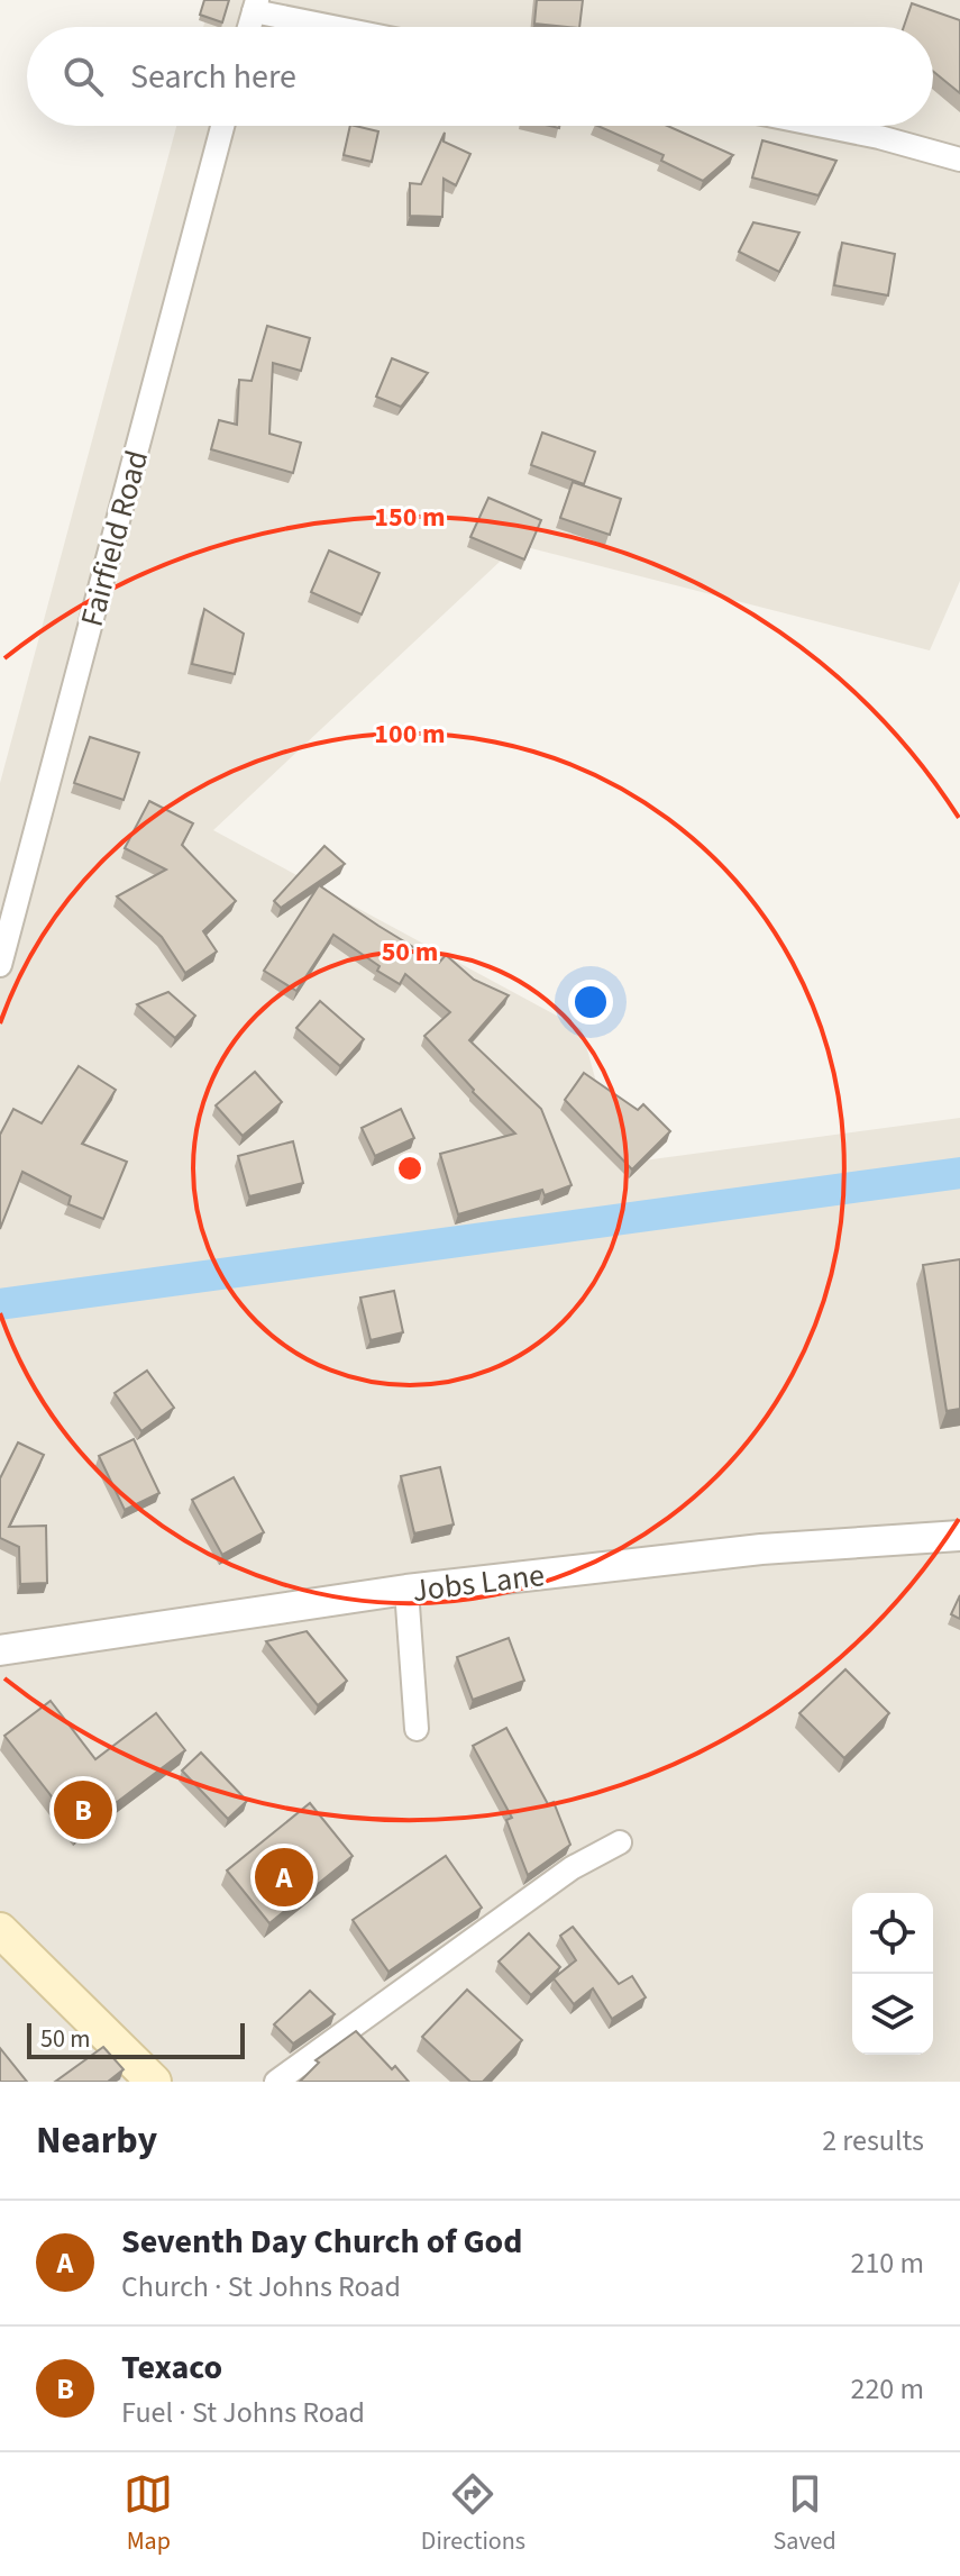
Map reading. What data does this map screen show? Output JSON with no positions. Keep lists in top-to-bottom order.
{
  "streets": {
    "street": ["Fairfield Road", "Jobs Lane"]
  },
  "scale_bar": "50 m",
  "page": {
    "search": "Search here",
    "pins": ["B", "A"],
    "scale": "50 m",
    "heading": ["Nearby", "2 results"],
    "list": [
      {
        "mark": "A",
        "name": "Seventh Day Church of God",
        "note": "Church · St Johns Road",
        "value": "210 m"
      },
      {
        "mark": "B",
        "name": "Texaco",
        "note": "Fuel · St Johns Road",
        "value": "220 m"
      }
    ],
    "nav": ["Map", "Directions", "Saved"]
  },
  "rings": ["150 m", "100 m", "50 m"]
}
